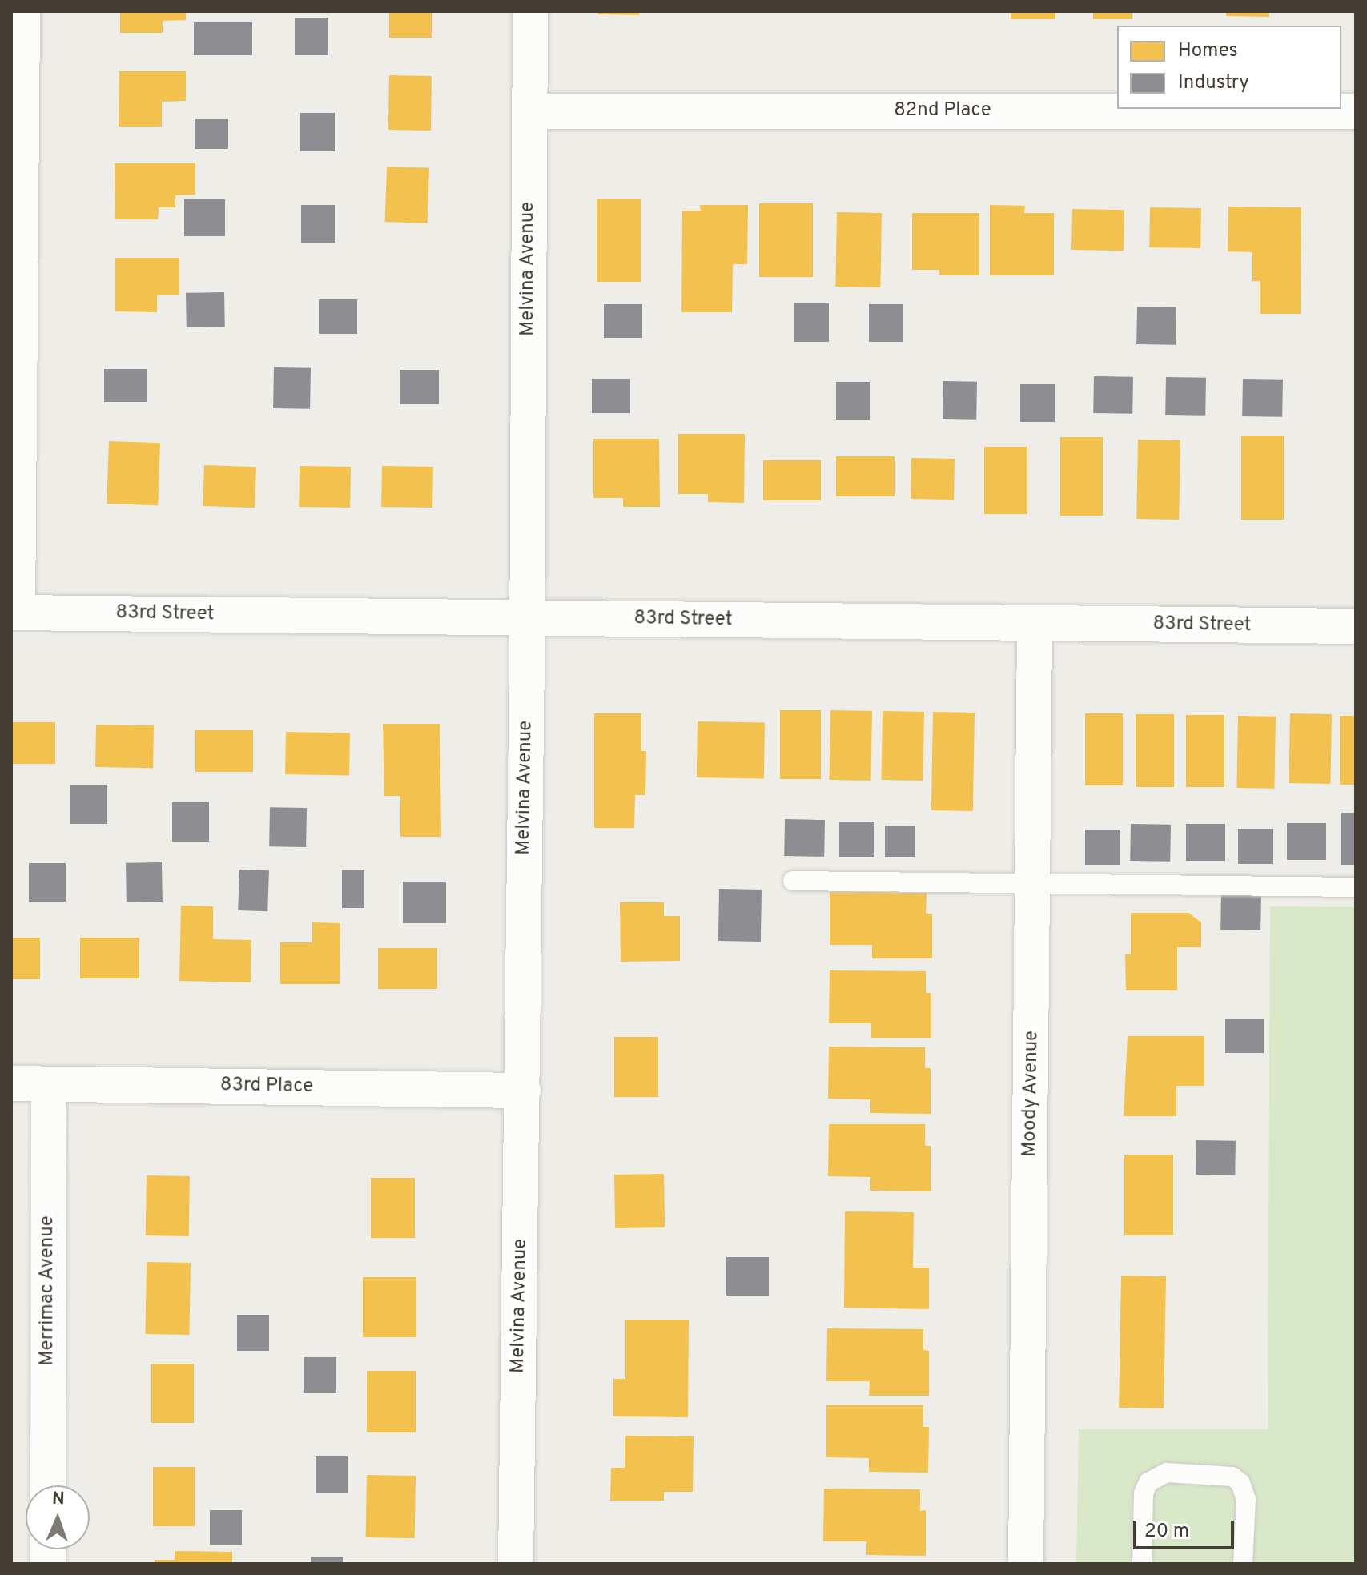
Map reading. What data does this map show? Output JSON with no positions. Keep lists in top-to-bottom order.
{
  "streets": {
    "street": [
      "82nd Place",
      "Melvina Avenue",
      "83rd Street",
      "83rd Place",
      "Moody Avenue",
      "Merrimac Avenue"
    ]
  },
  "crossings": [
    ["82nd Place", "Melvina Avenue"],
    ["Melvina Avenue", "83rd Street"],
    ["Melvina Avenue", "83rd Place"],
    ["83rd Street", "Moody Avenue"],
    ["83rd Place", "Merrimac Avenue"]
  ],
  "legend": ["Homes", "Industry"],
  "scale_bar": "20 m",
  "north": "top"
}
